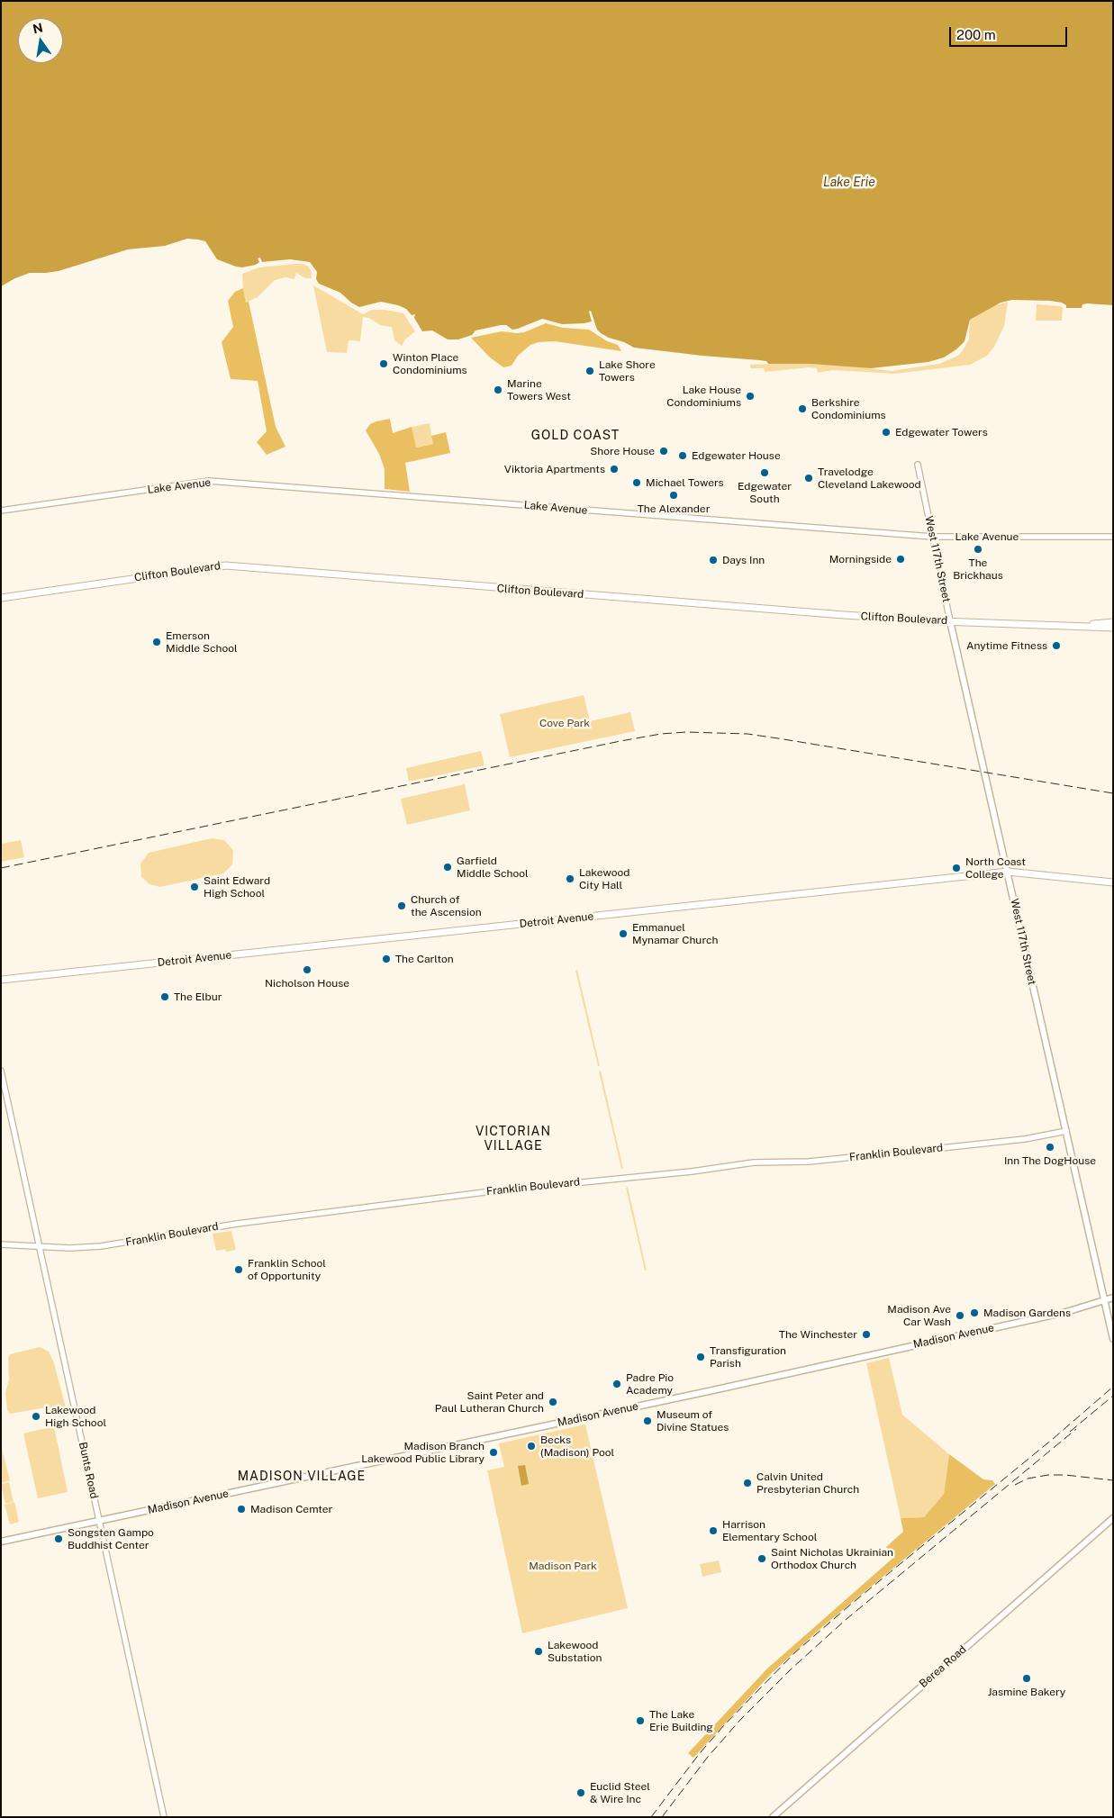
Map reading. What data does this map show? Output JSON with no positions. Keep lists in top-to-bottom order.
{
  "streets": {
    "main road": [
      "West 117th Street",
      "Clifton Boulevard",
      "Detroit Avenue",
      "Madison Avenue",
      "Berea Road"
    ],
    "street": ["Lake Avenue", "Franklin Boulevard", "Bunts Road"]
  },
  "crossings": [
    ["Lake Avenue", "West 117th Street"],
    ["West 117th Street", "Clifton Boulevard"],
    ["West 117th Street", "Detroit Avenue"],
    ["West 117th Street", "Franklin Boulevard"],
    ["West 117th Street", "Madison Avenue"],
    ["Franklin Boulevard", "Bunts Road"],
    ["Madison Avenue", "Bunts Road"]
  ],
  "districts": ["GOLD COAST", "VICTORIAN VILLAGE", "MADISON VILLAGE"],
  "water": ["Lake Erie"],
  "parks": ["Cove Park", "Madison Park"],
  "places": [
    "Winton Place Condominiums",
    "Lake Shore Towers",
    "Marine Towers West",
    "Lake House Condominiums",
    "Berkshire Condominiums",
    "Edgewater Towers",
    "Shore House",
    "Edgewater House",
    "Viktoria Apartments",
    "Edgewater South",
    "Travelodge Cleveland Lakewood",
    "Michael Towers",
    "The Alexander",
    "The Brickhaus",
    "Morningside",
    "Days Inn",
    "Emerson Middle School",
    "Anytime Fitness",
    "Garfield Middle School",
    "North Coast College",
    "Lakewood City Hall",
    "Saint Edward High School",
    "Church of the Ascension",
    "Emmanuel Mynamar Church",
    "The Carlton",
    "Nicholson House",
    "The Elbur",
    "Inn The DogHouse",
    "Franklin School of Opportunity",
    "Madison Gardens",
    "Madison Ave Car Wash",
    "The Winchester",
    "Transfiguration Parish",
    "Padre Pio Academy",
    "Saint Peter and Paul Lutheran Church",
    "Lakewood High School",
    "Museum of Divine Statues",
    "Becks (Madison) Pool",
    "Madison Branch Lakewood Public Library",
    "Calvin United Presbyterian Church",
    "Madison Cemter",
    "Harrison Elementary School",
    "Songsten Gampo Buddhist Center",
    "Saint Nicholas Ukrainian Orthodox Church",
    "Lakewood Substation",
    "Jasmine Bakery",
    "The Lake Erie Building",
    "Euclid Steel & Wire Inc"
  ],
  "scale_bar": "200 m",
  "north": "top"
}
